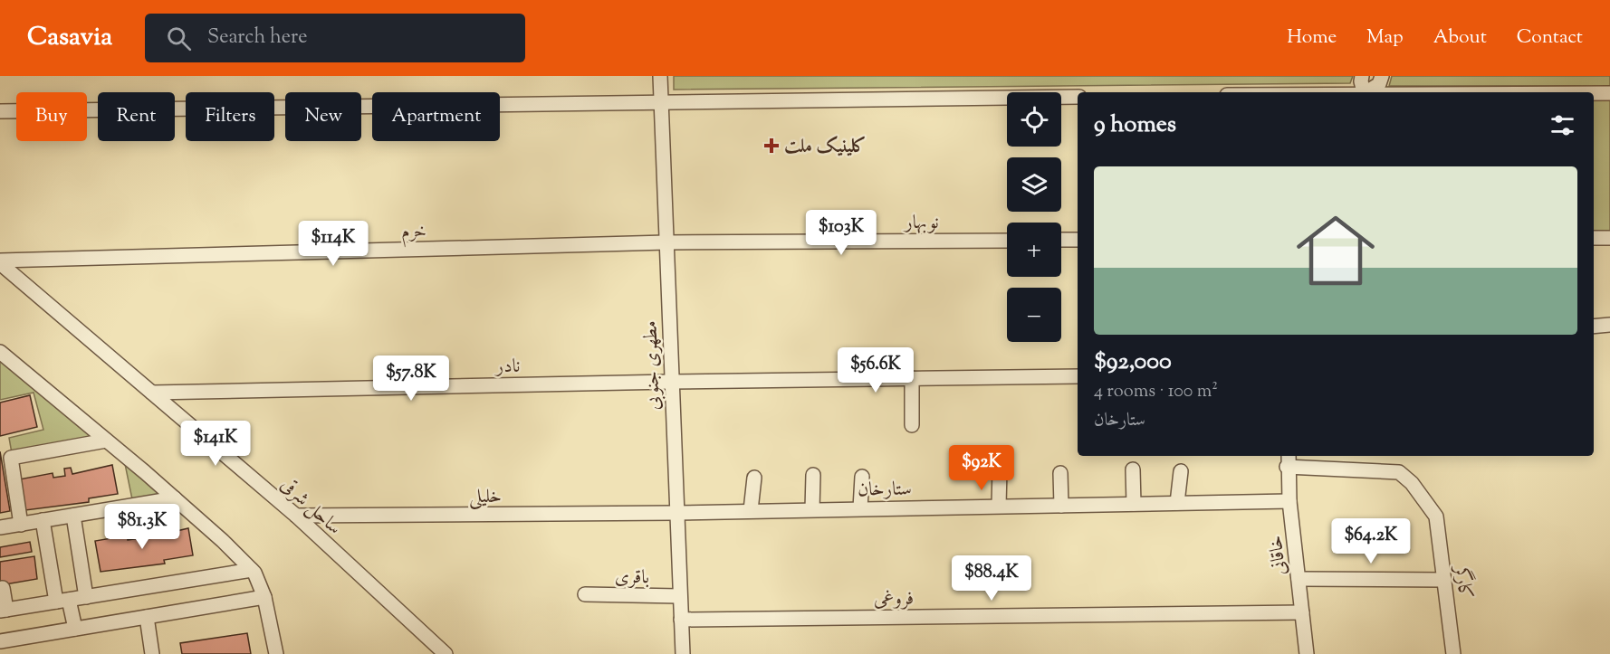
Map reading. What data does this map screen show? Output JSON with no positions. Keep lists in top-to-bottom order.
{
  "streets": {
    "street": [
      "نوبهار",
      "خرم",
      "نادر",
      "مطهری جنوبی",
      "ستارخان",
      "خلیلی",
      "ساحل شرقی",
      "خاقانی",
      "باقری",
      "کارگر",
      "فروغی"
    ]
  },
  "crossings": [
    ["نوبهار", "خرم"],
    ["نوبهار", "مطهری جنوبی"],
    ["خرم", "مطهری جنوبی"],
    ["خرم", "ساحل شرقی"],
    ["نادر", "مطهری جنوبی"],
    ["نادر", "ساحل شرقی"],
    ["مطهری جنوبی", "ستارخان"],
    ["مطهری جنوبی", "خلیلی"],
    ["مطهری جنوبی", "باقری"],
    ["مطهری جنوبی", "فروغی"],
    ["ستارخان", "خلیلی"],
    ["ستارخان", "خاقانی"],
    ["خلیلی", "ساحل شرقی"],
    ["خاقانی", "کارگر"],
    ["خاقانی", "فروغی"]
  ],
  "places": {
    "health": ["کلینیک ملت"]
  },
  "page": {
    "header": "Casavia",
    "search": "Search here",
    "nav": [
      "Home",
      "Map",
      "About",
      "Contact"
    ],
    "map_buttons": ["+", "−"],
    "chip": [
      "Buy",
      "Rent",
      "Filters",
      "New",
      "Apartment"
    ],
    "heading": "9 homes",
    "list": [
      {
        "name": "$92,000",
        "note": "4 rooms · 100 m² · ستارخان"
      }
    ],
    "price": [
      "$103K",
      "$114K",
      "$56.6K",
      "$57.8K",
      "$141K",
      "$92K",
      "$81.3K",
      "$64.2K",
      "$88.4K"
    ]
  }
}
